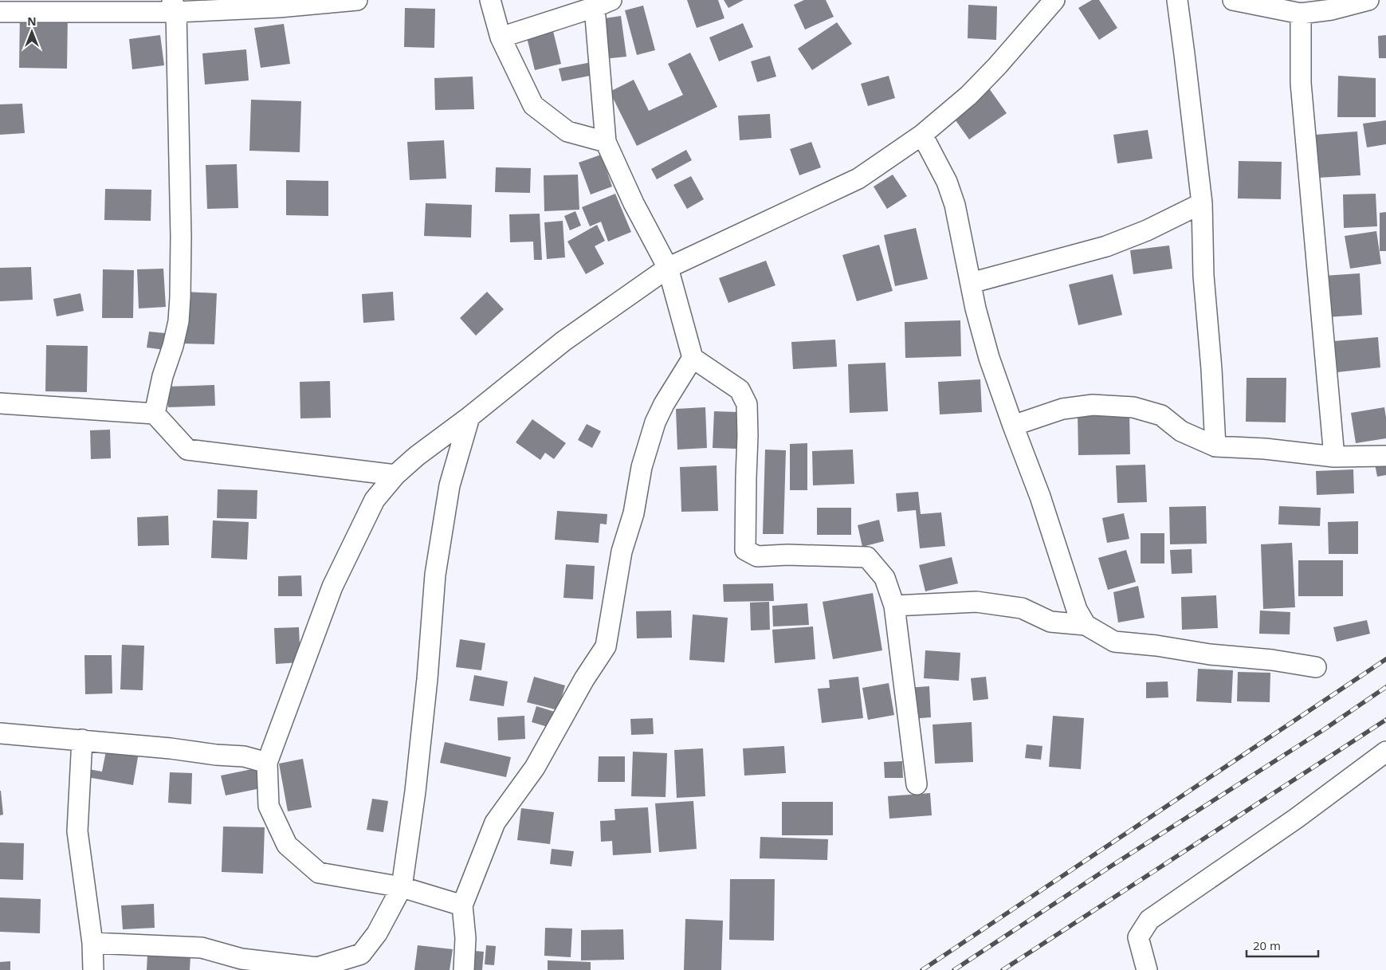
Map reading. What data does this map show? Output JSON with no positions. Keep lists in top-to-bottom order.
{
  "scale_bar": "20 m",
  "north": "top"
}
